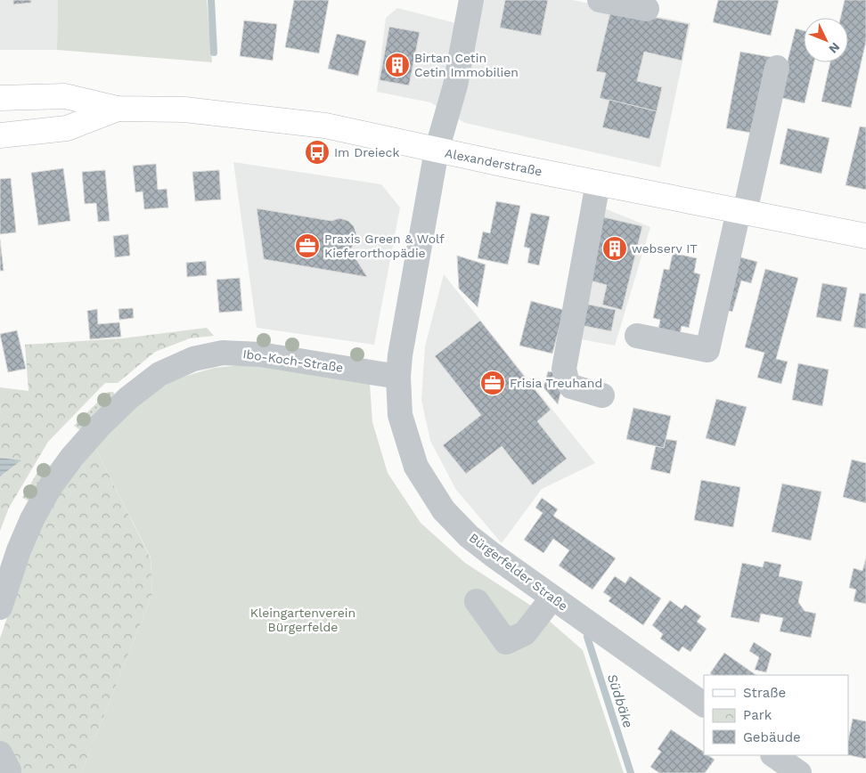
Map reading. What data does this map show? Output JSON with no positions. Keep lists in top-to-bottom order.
{
  "streets": {
    "main road": ["Alexanderstraße"],
    "street": ["Ibo-Koch-Straße", "Bürgerfelder Straße"]
  },
  "crossings": [
    ["Alexanderstraße", "Bürgerfelder Straße"],
    ["Ibo-Koch-Straße", "Bürgerfelder Straße"]
  ],
  "water": ["Südbäke"],
  "parks": ["Kleingartenverein Bürgerfelde"],
  "places": {
    "building": ["Birtan Cetin Cetin Immobilien", "webserv IT"],
    "bus stop": ["Im Dreieck"],
    "office": ["Praxis Green & Wolf Kieferorthopädie", "Frisia Treuhand"]
  },
  "legend": ["Straße", "Park", "Gebäude"],
  "north": "bottom right"
}
